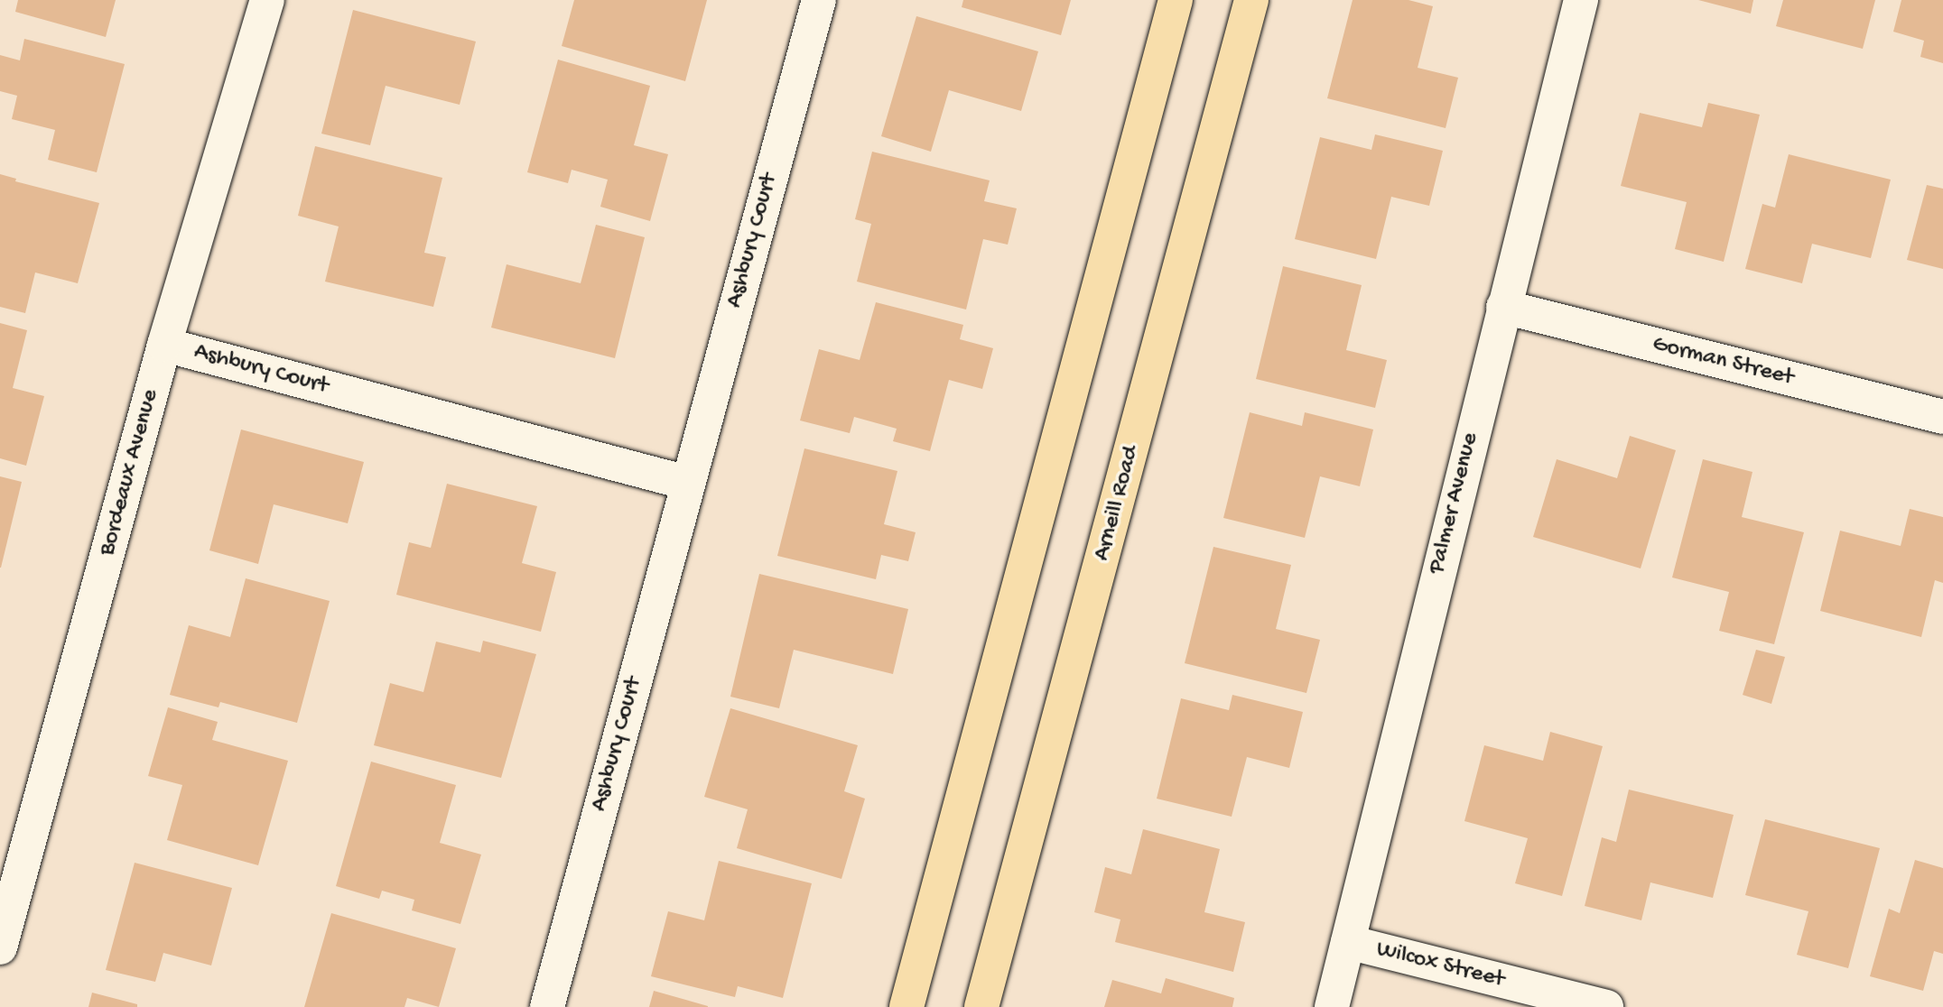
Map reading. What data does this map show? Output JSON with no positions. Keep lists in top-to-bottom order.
{
  "streets": {
    "main road": ["Arneill Road"],
    "street": [
      "Ashbury Court",
      "Gorman Street",
      "Bordeaux Avenue",
      "Palmer Avenue",
      "Wilcox Street"
    ]
  },
  "crossings": [
    ["Ashbury Court", "Bordeaux Avenue"],
    ["Gorman Street", "Palmer Avenue"],
    ["Palmer Avenue", "Wilcox Street"]
  ]
}
